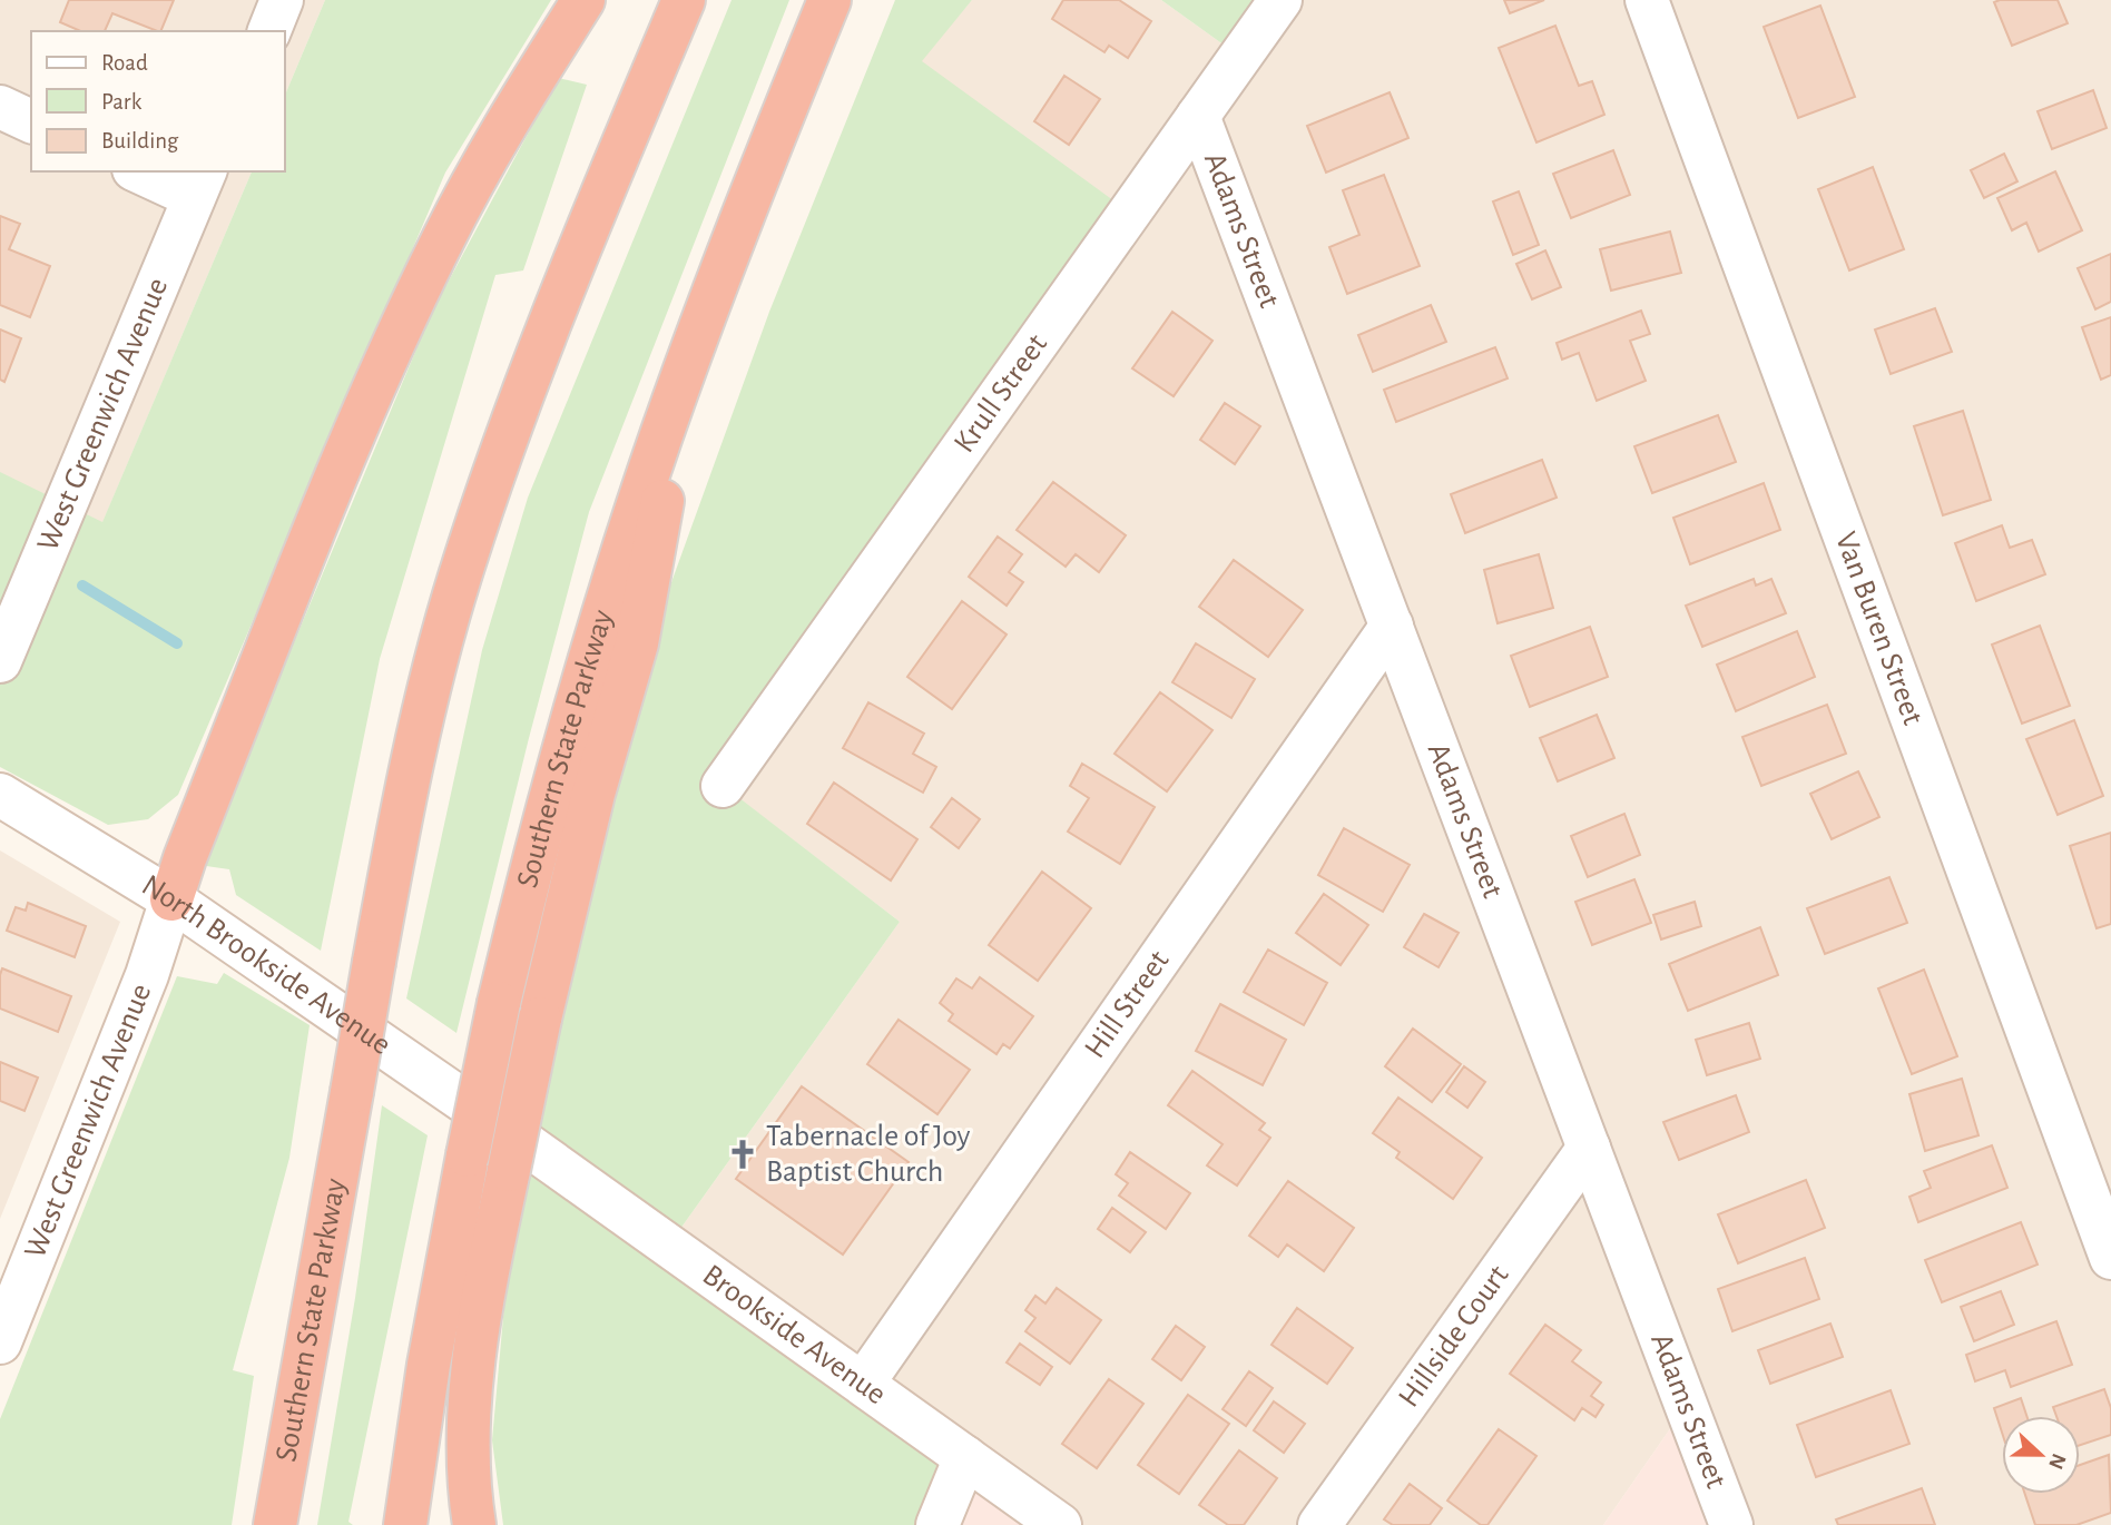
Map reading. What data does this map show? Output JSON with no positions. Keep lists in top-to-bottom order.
{
  "streets": {
    "highway": ["Southern State Parkway"],
    "street": [
      "Adams Street",
      "Krull Street",
      "West Greenwich Avenue",
      "Van Buren Street",
      "North Brookside Avenue",
      "Hill Street",
      "Brookside Avenue",
      "Hillside Court"
    ]
  },
  "crossings": [
    ["Adams Street", "Krull Street"],
    ["Adams Street", "Hill Street"],
    ["Adams Street", "Hillside Court"],
    ["West Greenwich Avenue", "North Brookside Avenue"],
    ["North Brookside Avenue", "Brookside Avenue"],
    ["Hill Street", "Brookside Avenue"]
  ],
  "places": {
    "church": ["Tabernacle of Joy Baptist Church"]
  },
  "legend": ["Road", "Park", "Building"],
  "north": "right"
}
